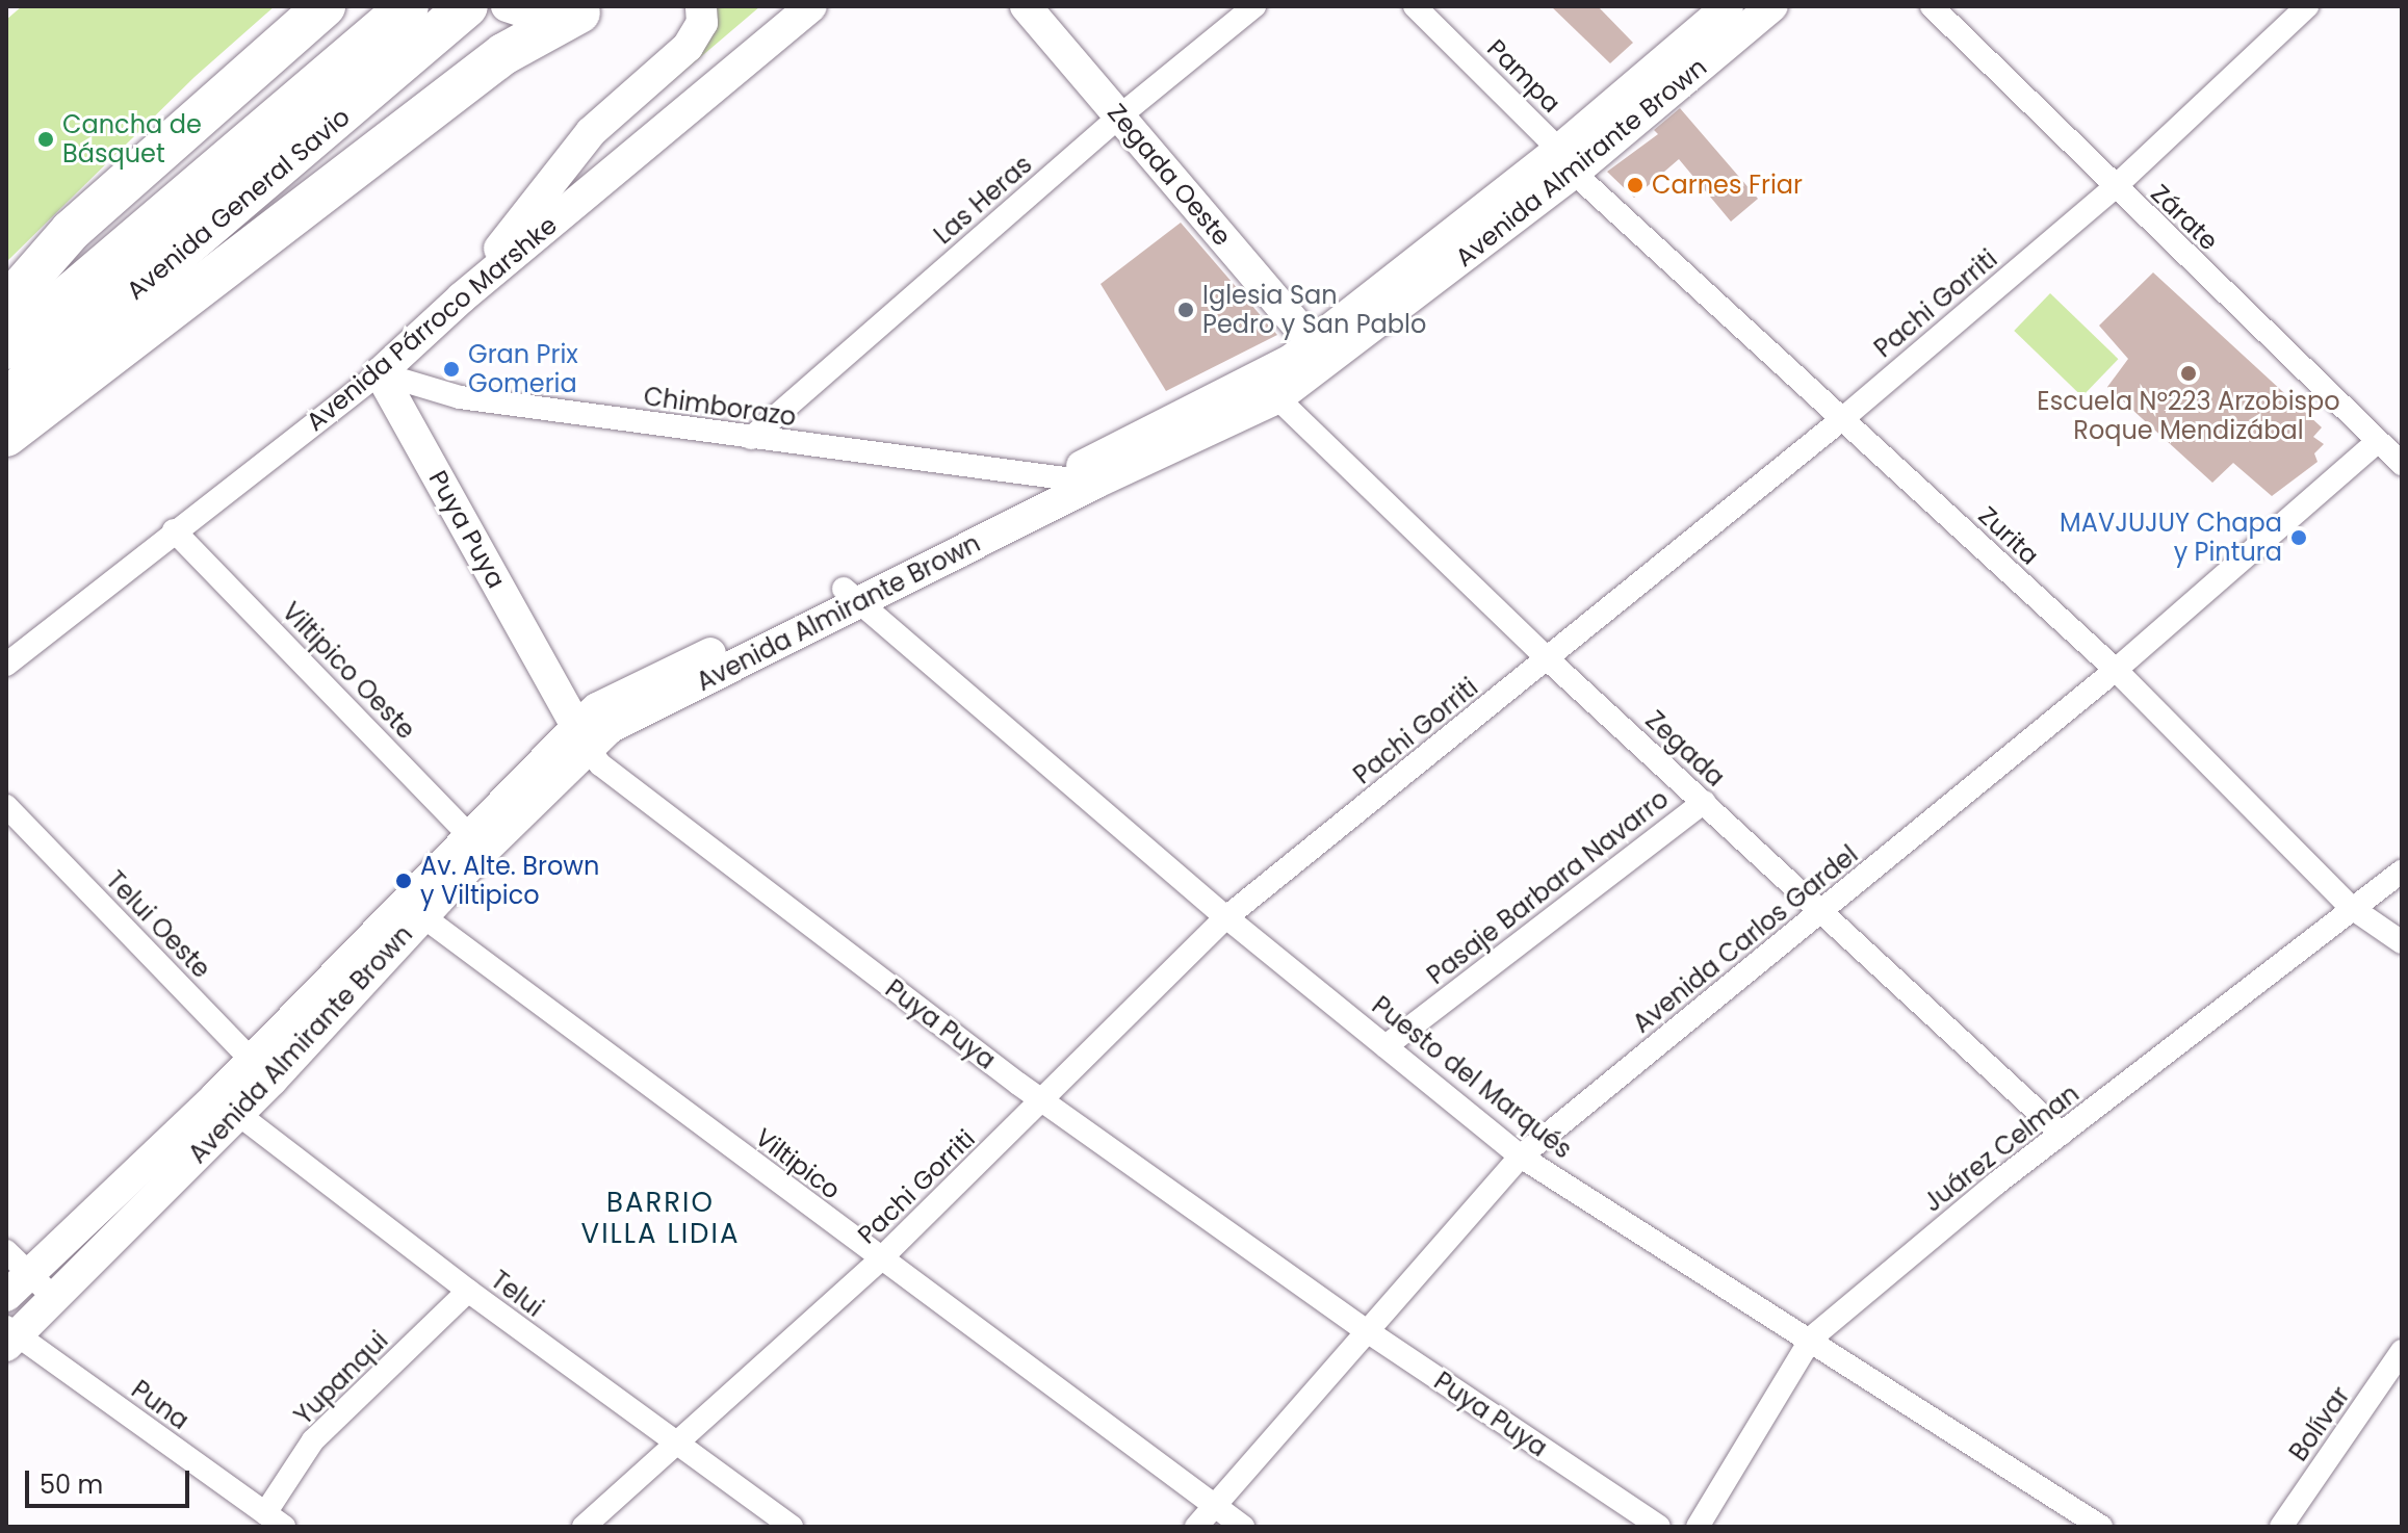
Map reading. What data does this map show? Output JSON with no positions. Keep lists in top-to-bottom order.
{
  "streets": {
    "highway": ["Avenida General Savio"],
    "main road": [
      "Avenida Almirante Brown",
      "Zegada Oeste",
      "Avenida Párroco Marshke",
      "Puya Puya"
    ],
    "street": [
      "Pampa",
      "Las Heras",
      "Zárate",
      "Pachi Gorriti",
      "Chimborazo",
      "Zurita",
      "Viltipico Oeste",
      "Zegada",
      "Pasaje Barbara Navarro",
      "Telui Oeste",
      "Avenida Carlos Gardel",
      "Puesto del Marqués",
      "Juárez Celman",
      "Viltipico",
      "Telui",
      "Yupanqui",
      "Puna",
      "Bolívar"
    ]
  },
  "crossings": [
    ["Pampa", "Avenida Almirante Brown"],
    ["Pampa", "Zurita"],
    ["Avenida Almirante Brown", "Zegada Oeste"],
    ["Avenida Almirante Brown", "Chimborazo"],
    ["Avenida Almirante Brown", "Puya Puya"],
    ["Avenida Almirante Brown", "Zurita"],
    ["Avenida Almirante Brown", "Viltipico Oeste"],
    ["Avenida Almirante Brown", "Zegada"],
    ["Avenida Almirante Brown", "Telui Oeste"],
    ["Avenida Almirante Brown", "Puesto del Marqués"],
    ["Avenida Almirante Brown", "Viltipico"],
    ["Avenida Almirante Brown", "Telui"],
    ["Avenida Almirante Brown", "Puna"],
    ["Zegada Oeste", "Las Heras"],
    ["Las Heras", "Chimborazo"],
    ["Zárate", "Pachi Gorriti"],
    ["Zárate", "Avenida Carlos Gardel"],
    ["Pachi Gorriti", "Puya Puya"],
    ["Pachi Gorriti", "Zurita"],
    ["Pachi Gorriti", "Zegada"],
    ["Pachi Gorriti", "Puesto del Marqués"],
    ["Pachi Gorriti", "Viltipico"],
    ["Pachi Gorriti", "Telui"],
    ["Avenida Párroco Marshke", "Chimborazo"],
    ["Avenida Párroco Marshke", "Puya Puya"],
    ["Avenida Párroco Marshke", "Viltipico Oeste"],
    ["Chimborazo", "Puya Puya"],
    ["Puya Puya", "Avenida Carlos Gardel"],
    ["Zurita", "Avenida Carlos Gardel"],
    ["Zurita", "Juárez Celman"],
    ["Zegada", "Pasaje Barbara Navarro"],
    ["Zegada", "Avenida Carlos Gardel"],
    ["Zegada", "Juárez Celman"],
    ["Pasaje Barbara Navarro", "Puesto del Marqués"],
    ["Avenida Carlos Gardel", "Puesto del Marqués"],
    ["Avenida Carlos Gardel", "Viltipico"],
    ["Puesto del Marqués", "Juárez Celman"],
    ["Telui", "Yupanqui"],
    ["Yupanqui", "Puna"]
  ],
  "districts": ["BARRIO VILLA LIDIA"],
  "places": [
    "Cancha de Básquet",
    "Carnes Friar",
    "Iglesia San Pedro y San Pablo",
    "Gran Prix Gomeria",
    "Escuela Nº223 Arzobispo Roque Mendizábal",
    "MAVJUJUY Chapa y Pintura",
    "Av. Alte. Brown y Viltipico"
  ],
  "scale_bar": "50 m"
}
